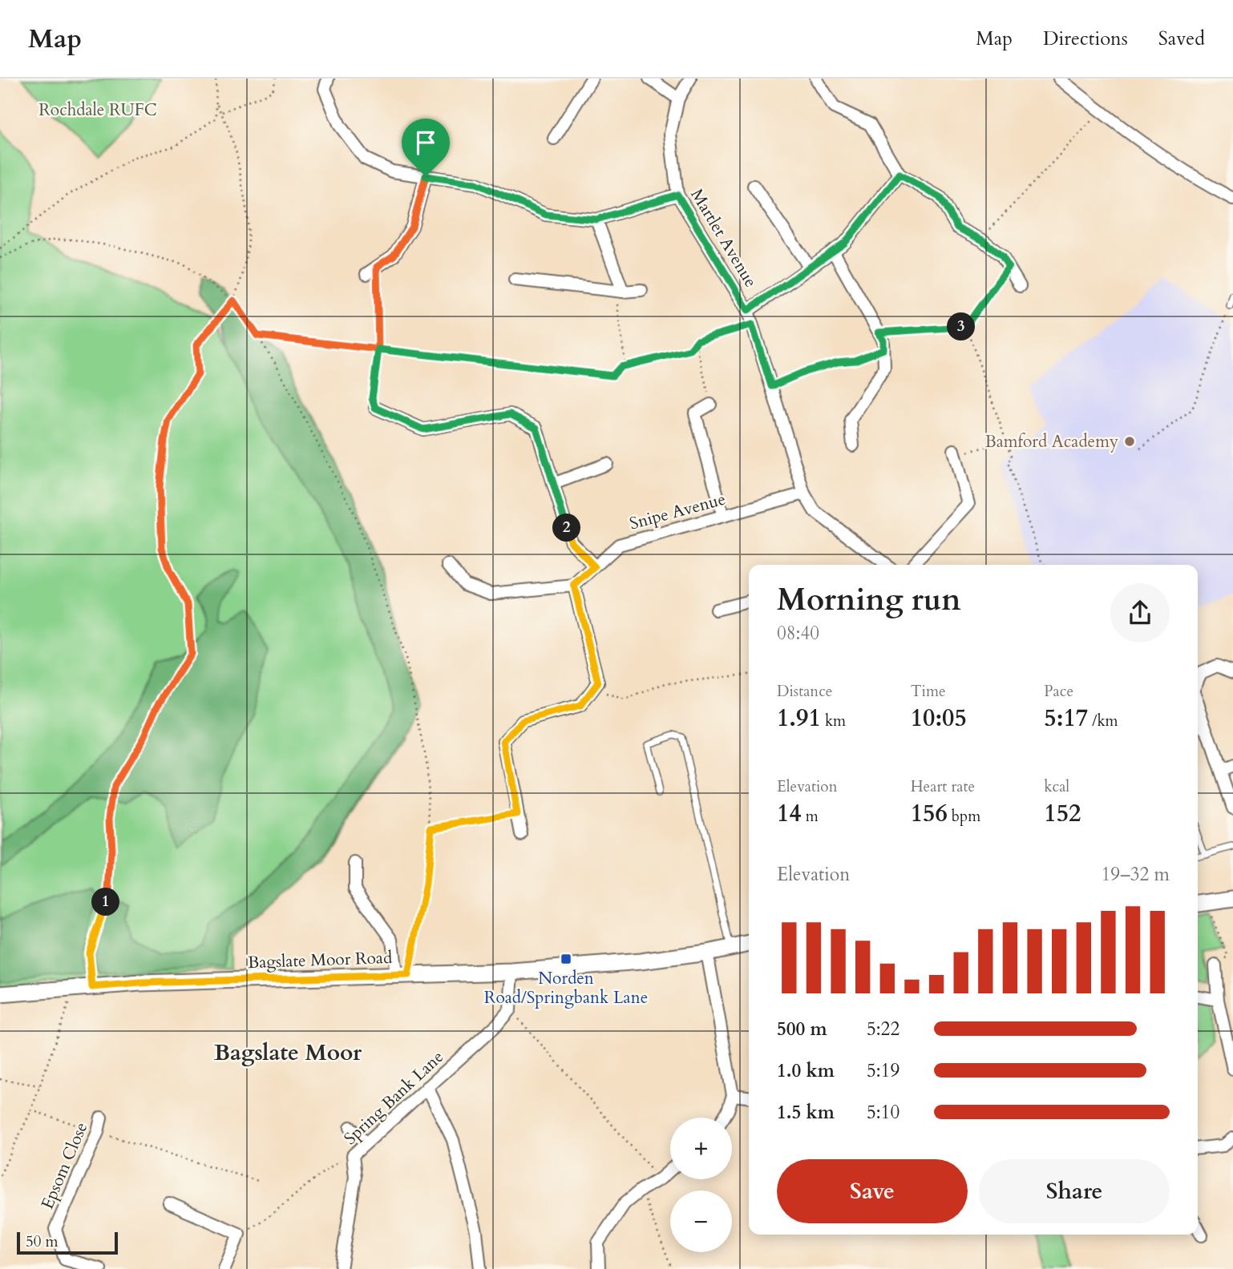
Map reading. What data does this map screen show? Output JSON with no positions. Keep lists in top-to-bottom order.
{
  "streets": {
    "street": [
      "Martlet Avenue",
      "Snipe Avenue",
      "Bagslate Moor Road",
      "Spring Bank Lane",
      "Epsom Close"
    ]
  },
  "crossings": [
    ["Martlet Avenue", "Snipe Avenue"]
  ],
  "districts": ["Bagslate Moor"],
  "parks": ["Rochdale RUFC"],
  "places": {
    "other": ["Bamford Academy"],
    "transit": ["Norden Road/Springbank Lane"]
  },
  "scale_bar": "50 m",
  "page": {
    "header": "Map",
    "nav": ["Map", "Directions", "Saved"],
    "pins": ["3", "2", "1"],
    "heading": ["Morning run", "08:40"],
    "stats": [
      ["Distance", "1.91 km"],
      ["Time", "10:05"],
      ["Pace", "5:17 /km"],
      ["Elevation", "14 m"],
      ["Heart rate", "156 bpm"],
      ["kcal", "152"]
    ],
    "chart": ["Elevation", "19–32 m"],
    "list": [
      {
        "name": "500 m",
        "note": "5:22"
      },
      {
        "name": "1.0 km",
        "note": "5:19"
      },
      {
        "name": "1.5 km",
        "note": "5:10"
      }
    ],
    "map_buttons": ["+", "−"],
    "buttons": ["Save", "Share"],
    "scale": "50 m"
  }
}
